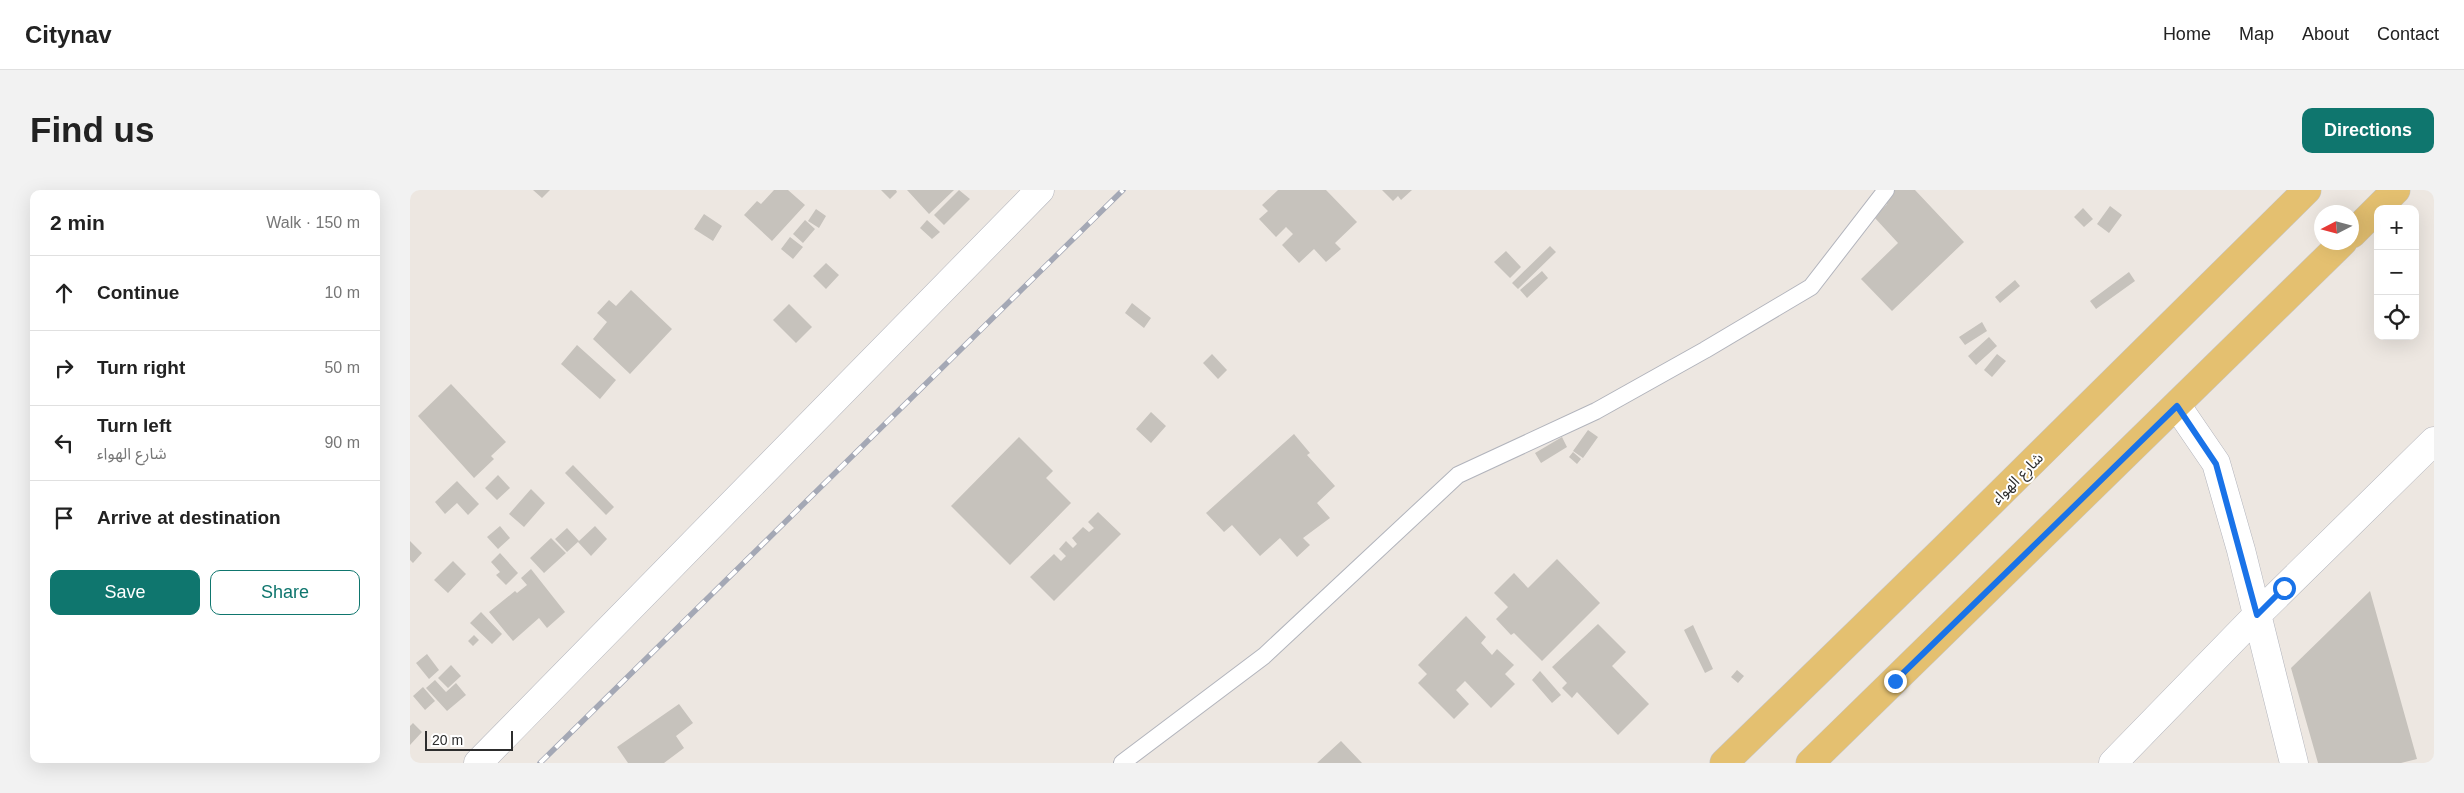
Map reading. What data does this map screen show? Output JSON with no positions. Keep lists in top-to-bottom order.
{
  "streets": {
    "main road": ["شارع الهواء"]
  },
  "scale_bar": "20 m",
  "north": "left",
  "page": {
    "header": "Citynav",
    "nav": [
      "Home",
      "Map",
      "About",
      "Contact"
    ],
    "buttons": [
      "Directions",
      ["Save", "Share"]
    ],
    "title": "Find us",
    "heading": ["2 min", "Walk · 150 m"],
    "map_buttons": ["+", "−"],
    "list": [
      ["Continue", "10 m"],
      ["Turn right", "50 m"],
      ["Turn left", "شارع الهواء", "90 m"],
      "Arrive at destination"
    ],
    "scale": "20 m"
  }
}
